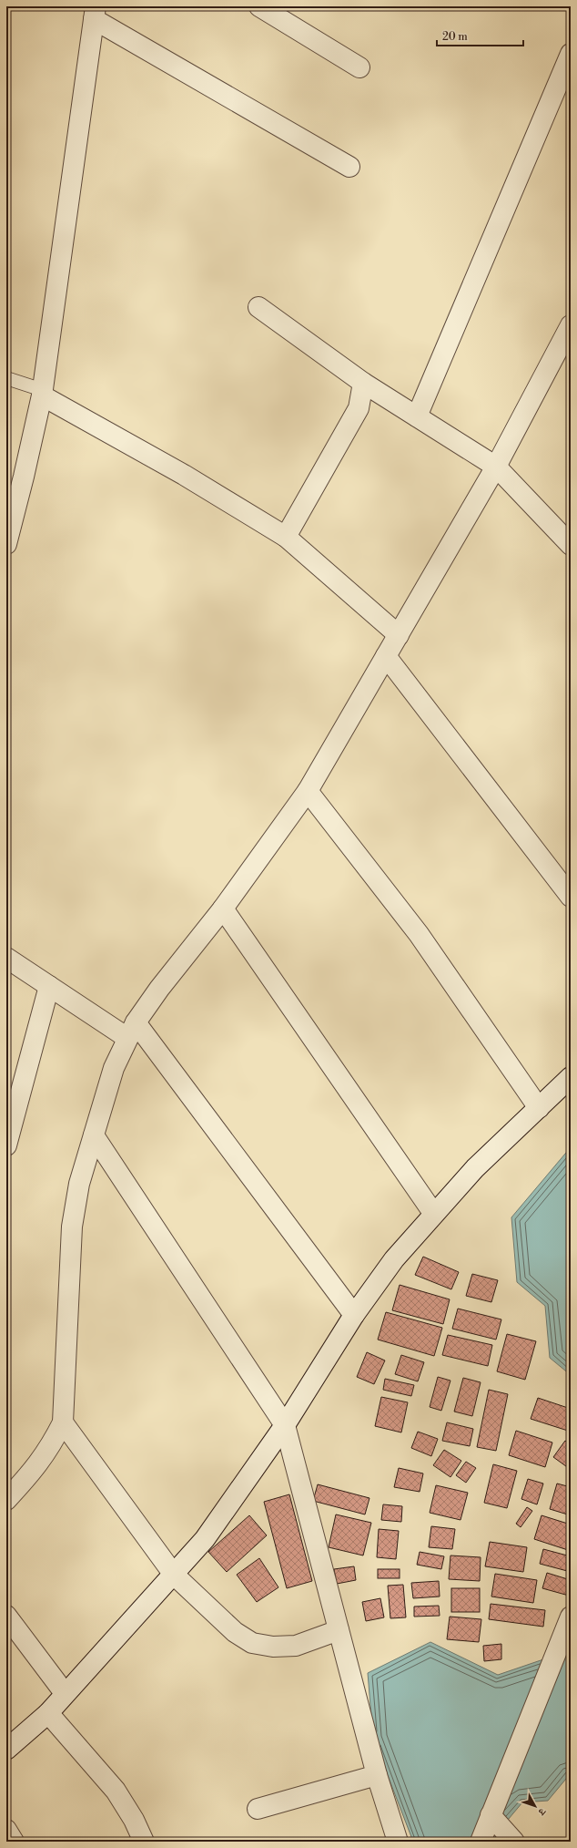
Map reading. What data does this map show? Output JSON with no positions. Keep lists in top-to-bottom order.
{
  "scale_bar": "20 m",
  "north": "bottom right"
}
